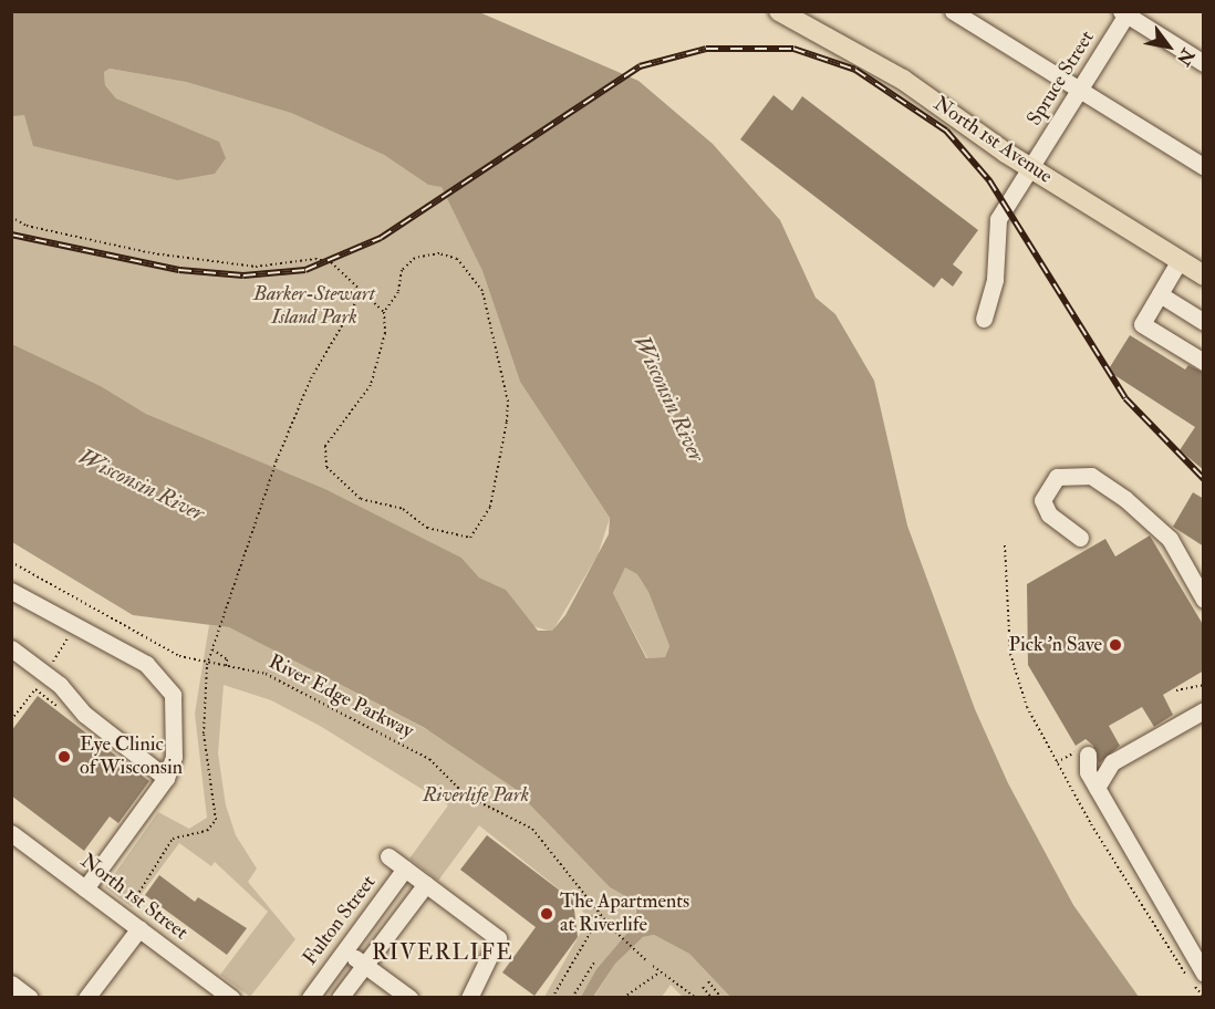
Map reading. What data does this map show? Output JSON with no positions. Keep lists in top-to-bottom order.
{
  "streets": {
    "main road": ["North 1st Avenue"],
    "street": ["Spruce Street", "North 1st Street", "Fulton Street"],
    "path": ["River Edge Parkway"]
  },
  "crossings": [
    ["Spruce Street", "North 1st Avenue"]
  ],
  "districts": ["RIVERLIFE"],
  "water": ["Wisconsin River"],
  "parks": ["Barker-Stewart Island Park", "Riverlife Park"],
  "places": ["Pick 'n Save", "Eye Clinic of Wisconsin", "The Apartments at Riverlife"],
  "north": "bottom right"
}
